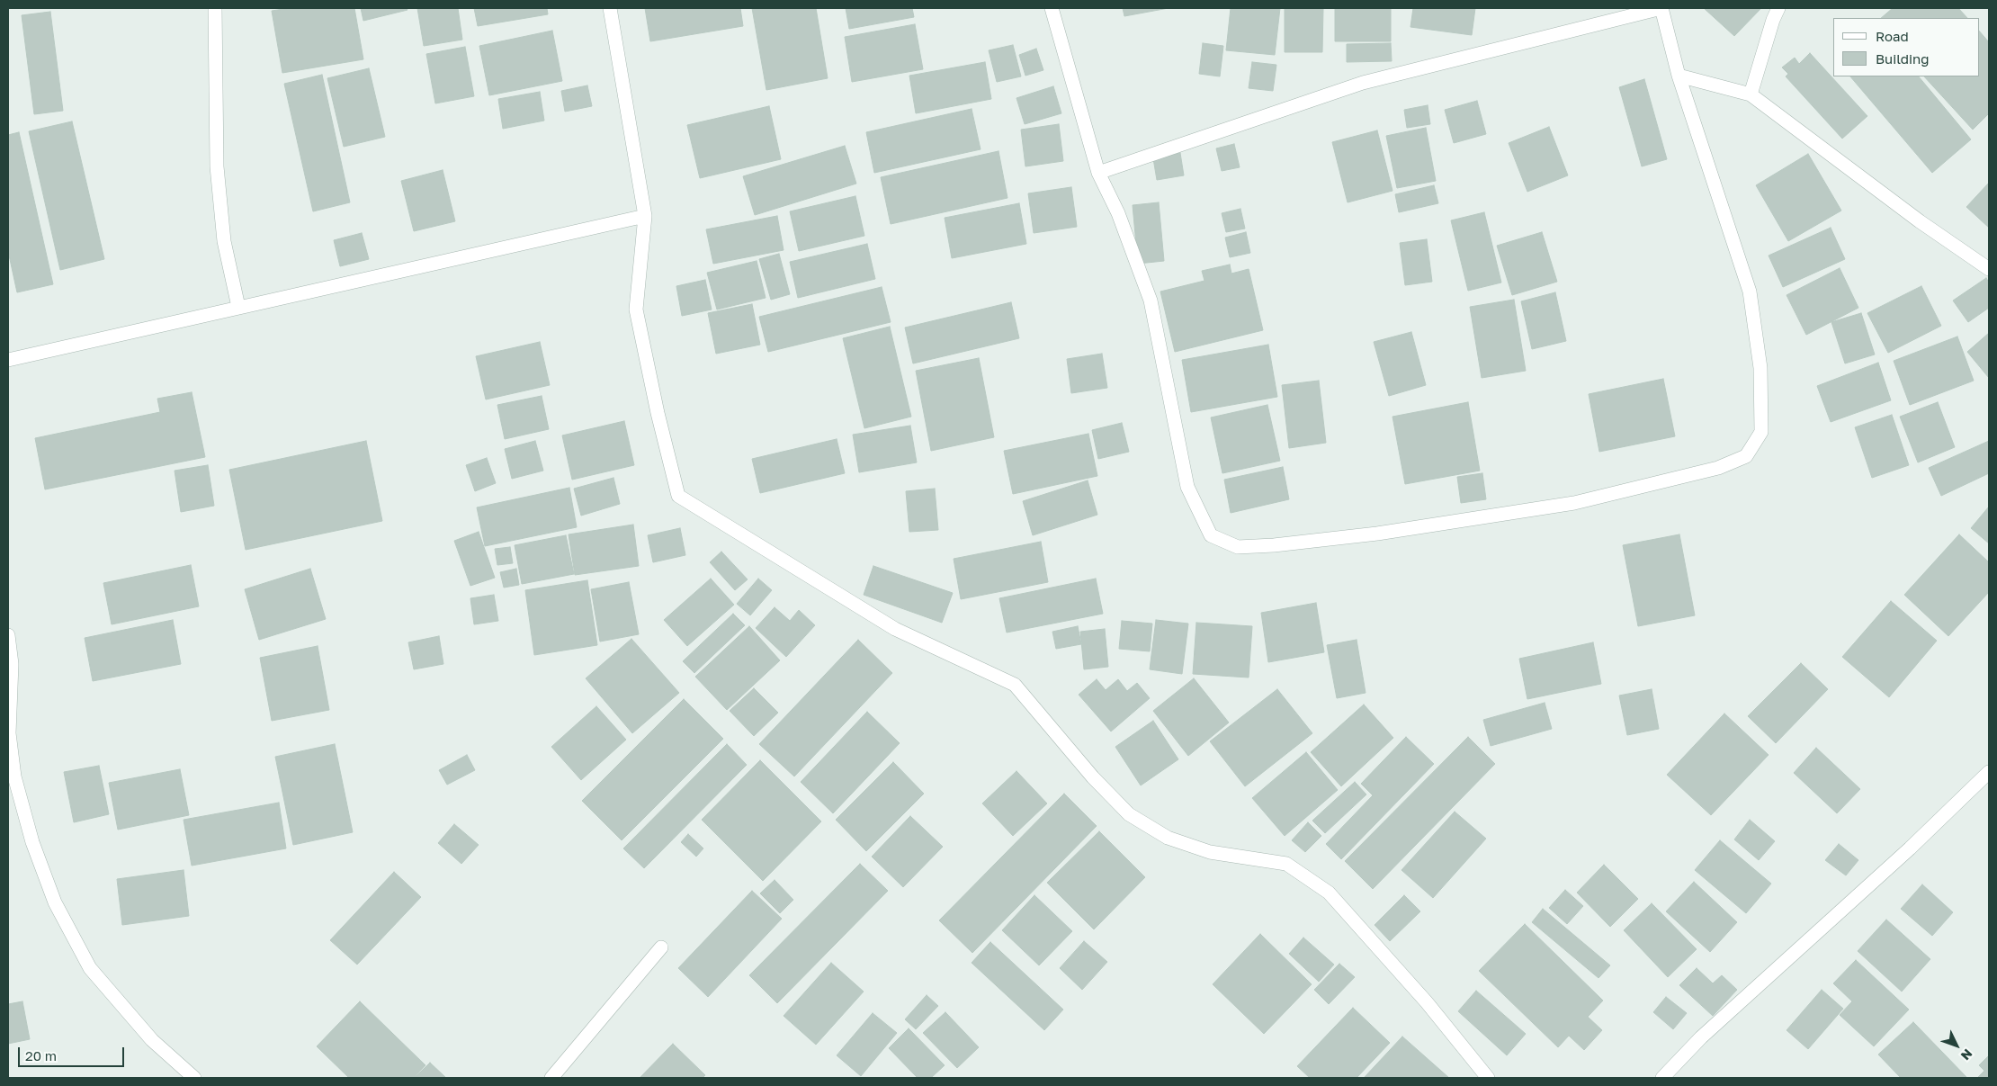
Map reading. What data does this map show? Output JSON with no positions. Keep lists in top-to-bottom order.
{
  "legend": ["Road", "Building"],
  "scale_bar": "20 m",
  "north": "bottom right"
}
